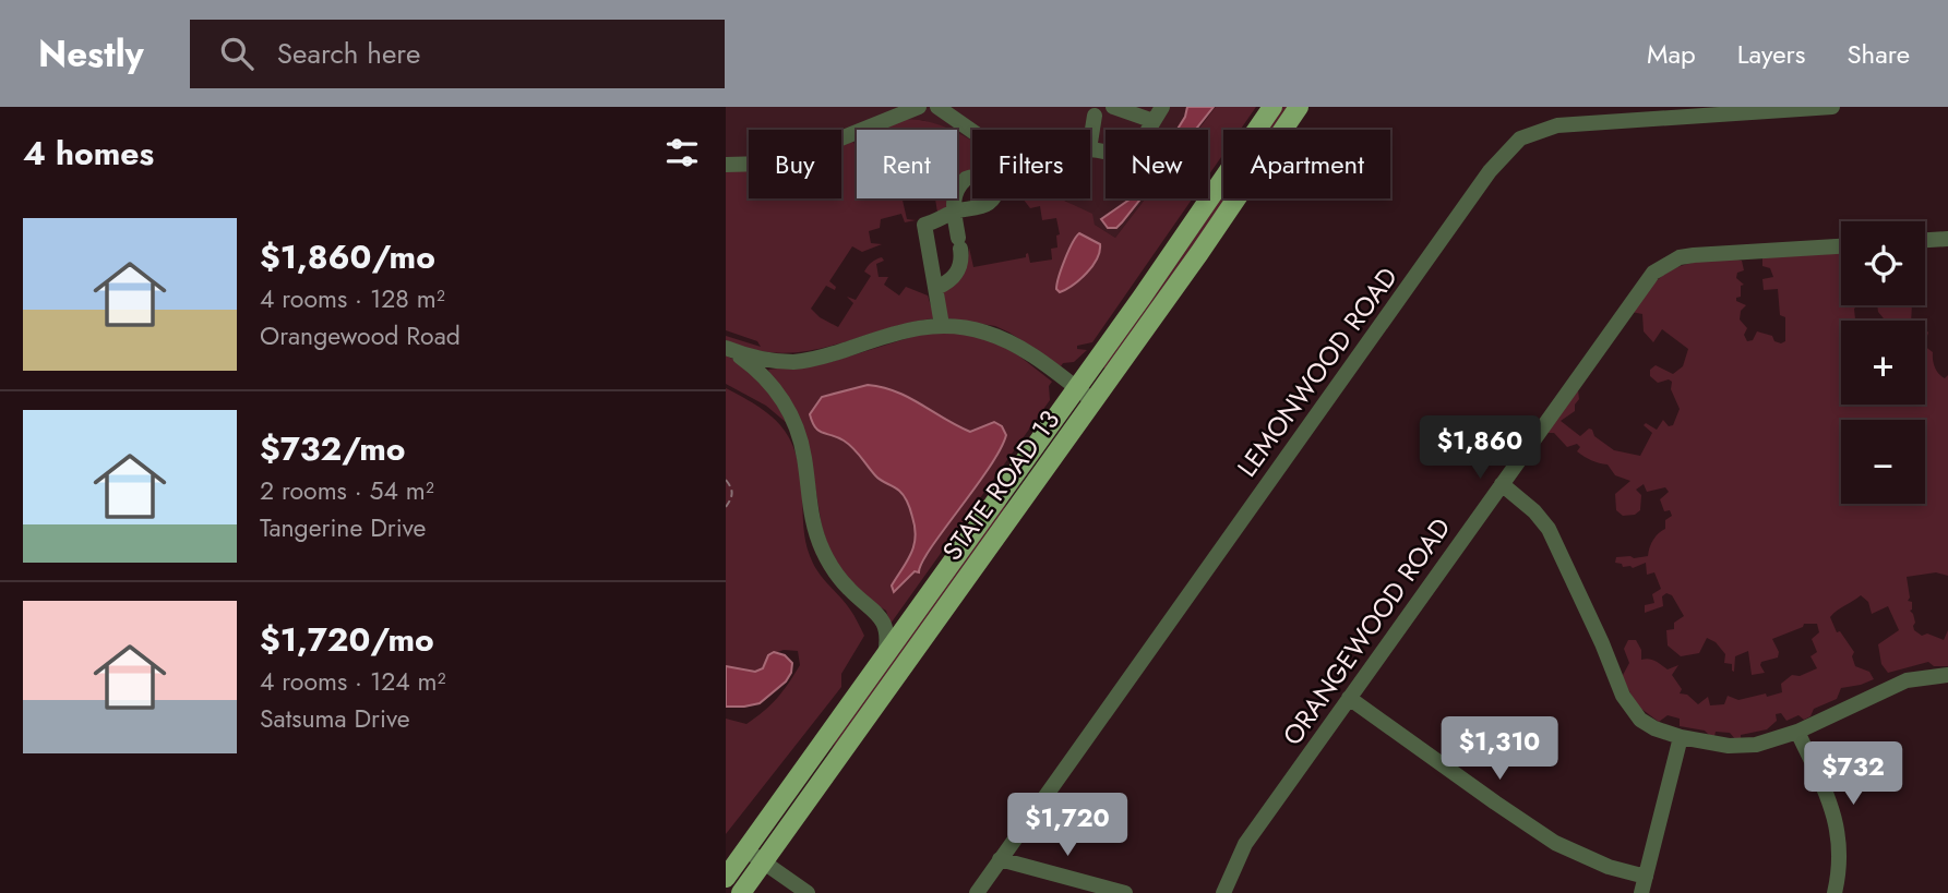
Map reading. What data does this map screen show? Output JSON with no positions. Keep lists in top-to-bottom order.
{
  "streets": {
    "main road": ["STATE ROAD 13"],
    "street": ["LEMONWOOD ROAD", "ORANGEWOOD ROAD"]
  },
  "page": {
    "header": "Nestly",
    "search": "Search here",
    "nav": ["Map", "Layers", "Share"],
    "heading": "4 homes",
    "chip": [
      "Buy",
      "Rent",
      "Filters",
      "New",
      "Apartment"
    ],
    "list": [
      {
        "name": "$1,860/mo",
        "note": "4 rooms · 128 m² · Orangewood Road"
      },
      {
        "name": "$732/mo",
        "note": "2 rooms · 54 m² · Tangerine Drive"
      },
      {
        "name": "$1,720/mo",
        "note": "4 rooms · 124 m² · Satsuma Drive"
      }
    ],
    "map_buttons": ["+", "−"],
    "price": [
      "$1,860",
      "$1,310",
      "$732",
      "$1,720"
    ]
  }
}
